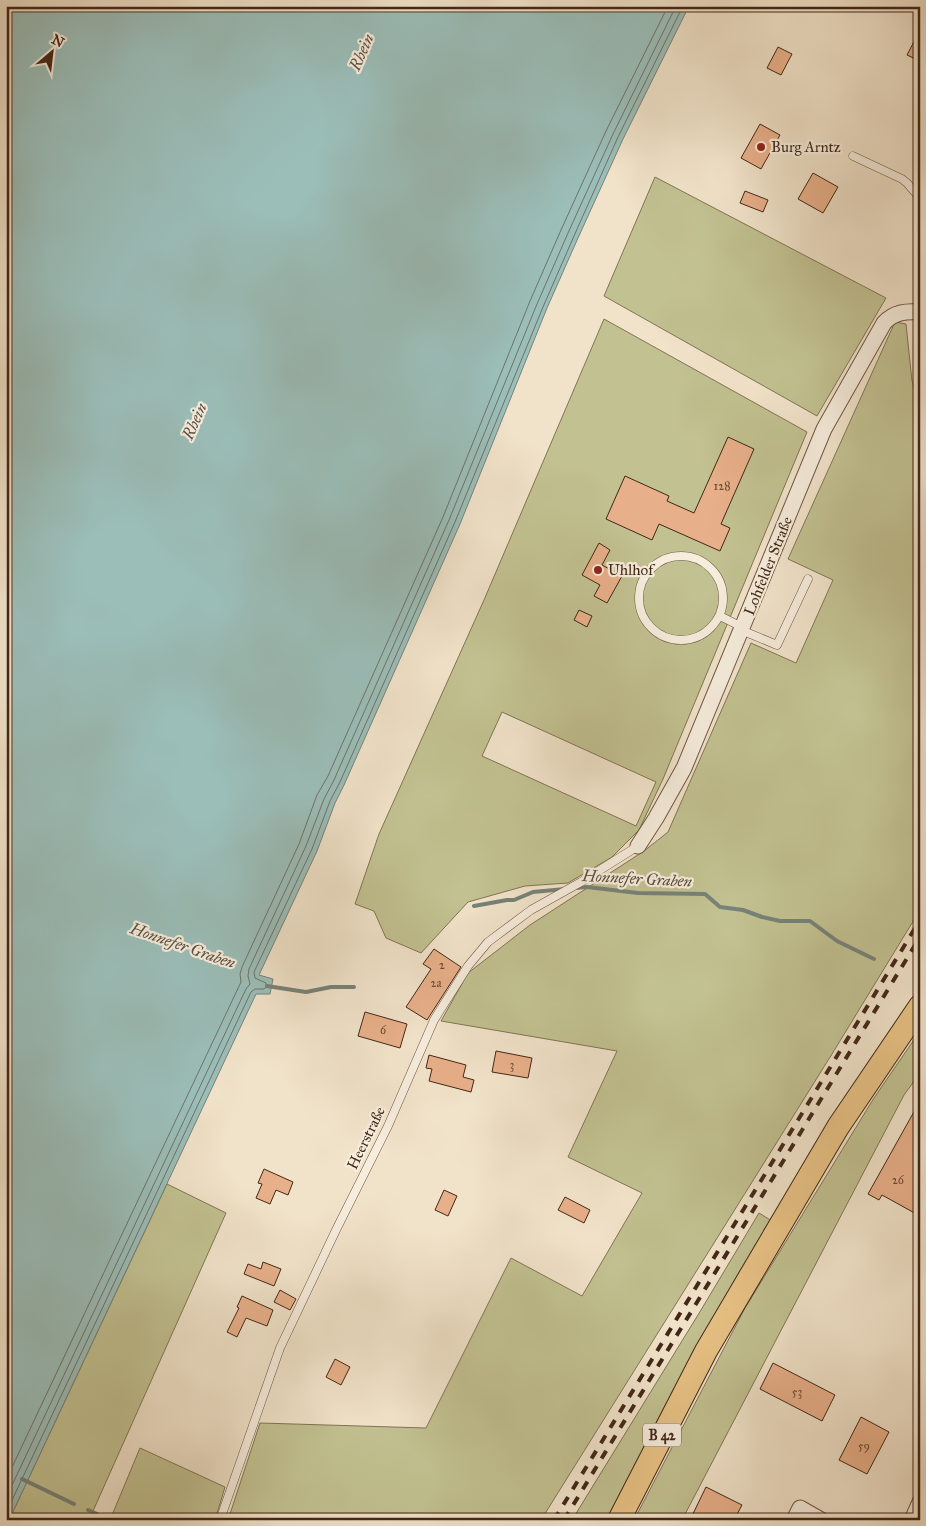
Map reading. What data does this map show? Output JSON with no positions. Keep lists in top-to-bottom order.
{
  "streets": {
    "main road": ["B 42"],
    "street": ["Lohfelder Straße"],
    "lane": ["Heerstraße"]
  },
  "crossings": [
    ["Lohfelder Straße", "Heerstraße"]
  ],
  "water": ["Rhein", "Honnefer Graben"],
  "places": ["Burg Arntz", "Uhlhof"],
  "house_numbers": [
    "128",
    "2",
    "2a",
    "6",
    "3",
    "26",
    "53",
    "59"
  ],
  "north": "top right"
}
